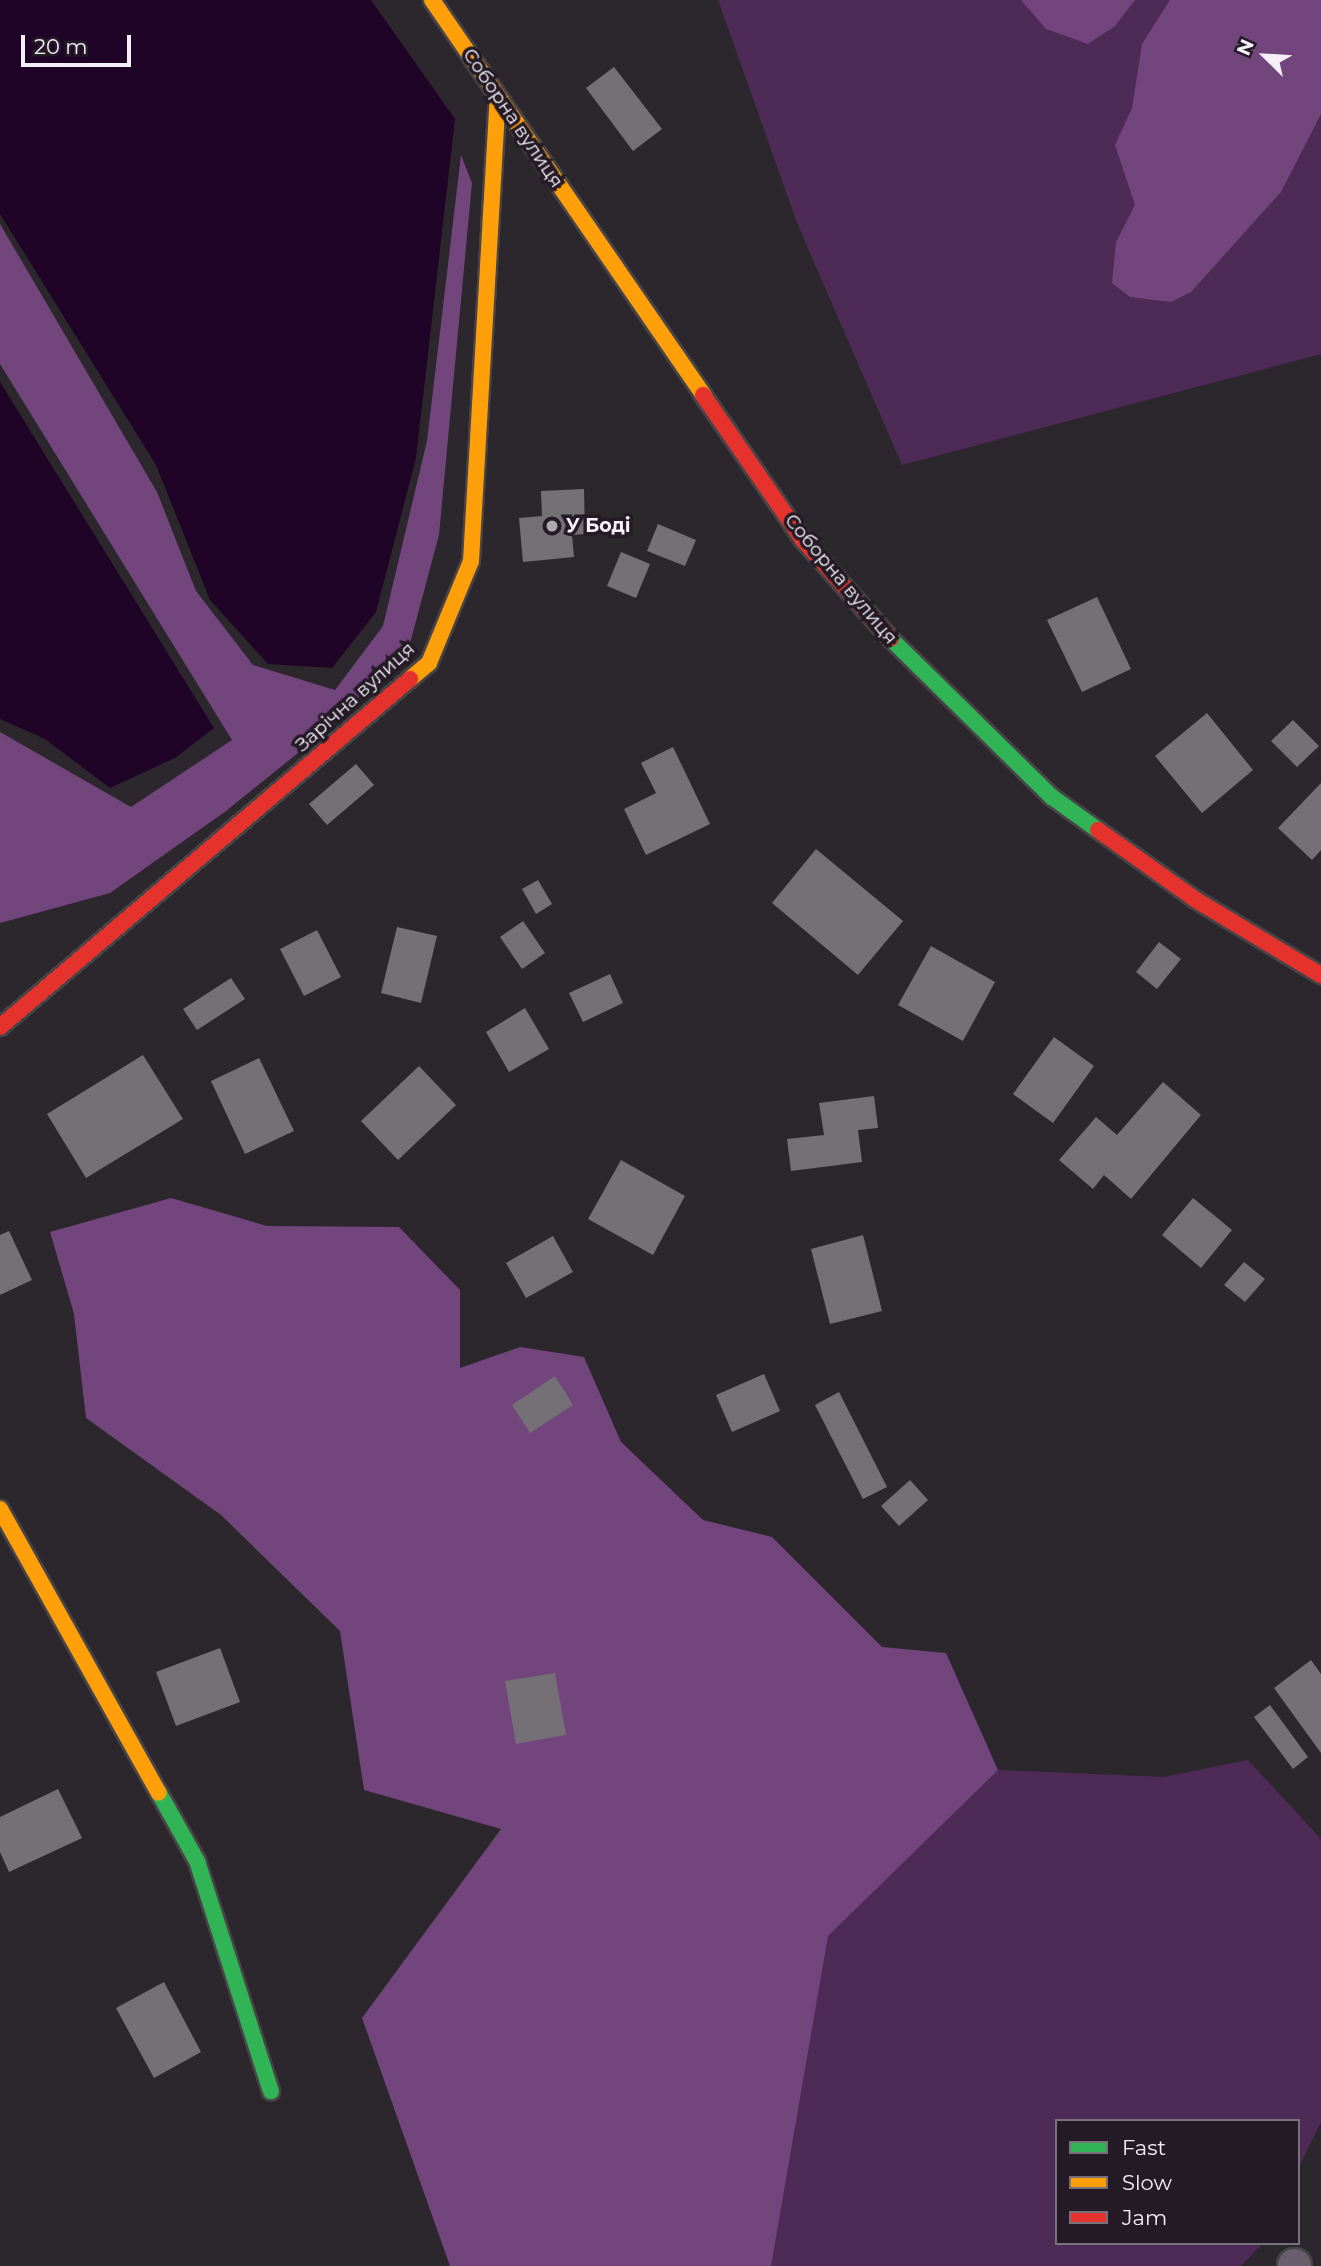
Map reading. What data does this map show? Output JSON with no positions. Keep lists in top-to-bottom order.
{
  "streets": {
    "street": ["Соборна вулиця", "Зарічна вулиця"]
  },
  "crossings": [
    ["Соборна вулиця", "Зарічна вулиця"]
  ],
  "places": ["У Боді"],
  "legend": ["Fast", "Slow", "Jam"],
  "scale_bar": "20 m",
  "north": "top left"
}
